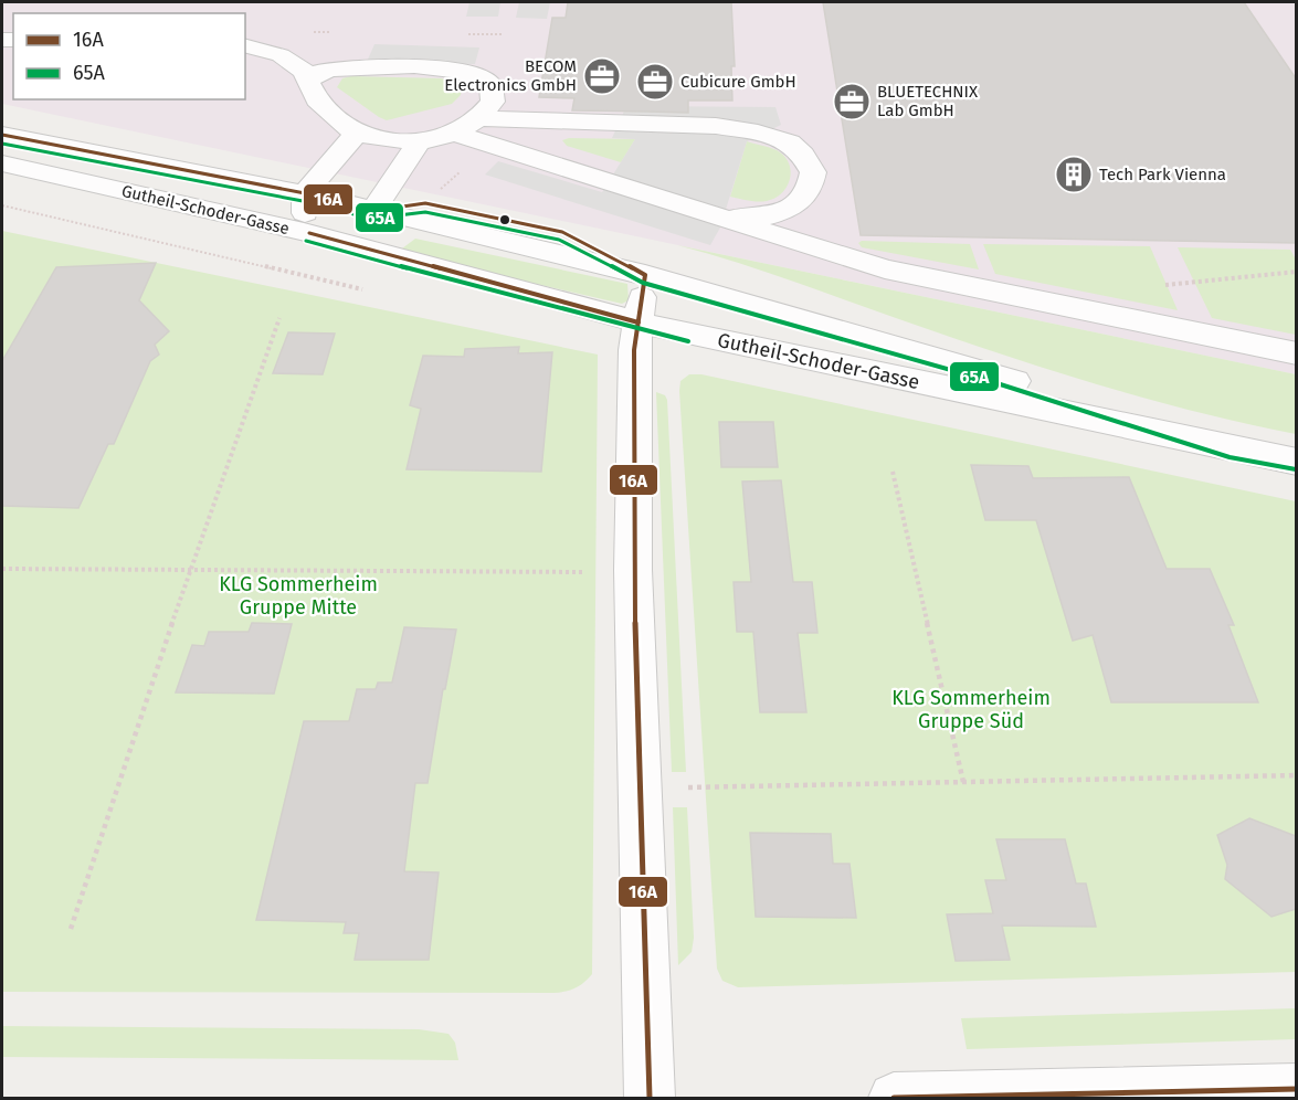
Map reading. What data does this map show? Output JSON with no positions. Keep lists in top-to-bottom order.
{
  "streets": {
    "street": ["Gutheil-Schoder-Gasse"]
  },
  "parks": ["KLG Sommerheim Gruppe Mitte", "KLG Sommerheim Gruppe Süd"],
  "places": {
    "office": ["BECOM Electronics GmbH", "Cubicure GmbH", "BLUETECHNIX Lab GmbH"],
    "building": ["Tech Park Vienna"]
  },
  "lines": ["transit line 16A", "transit line 65A"],
  "legend": ["16A", "65A"]
}
